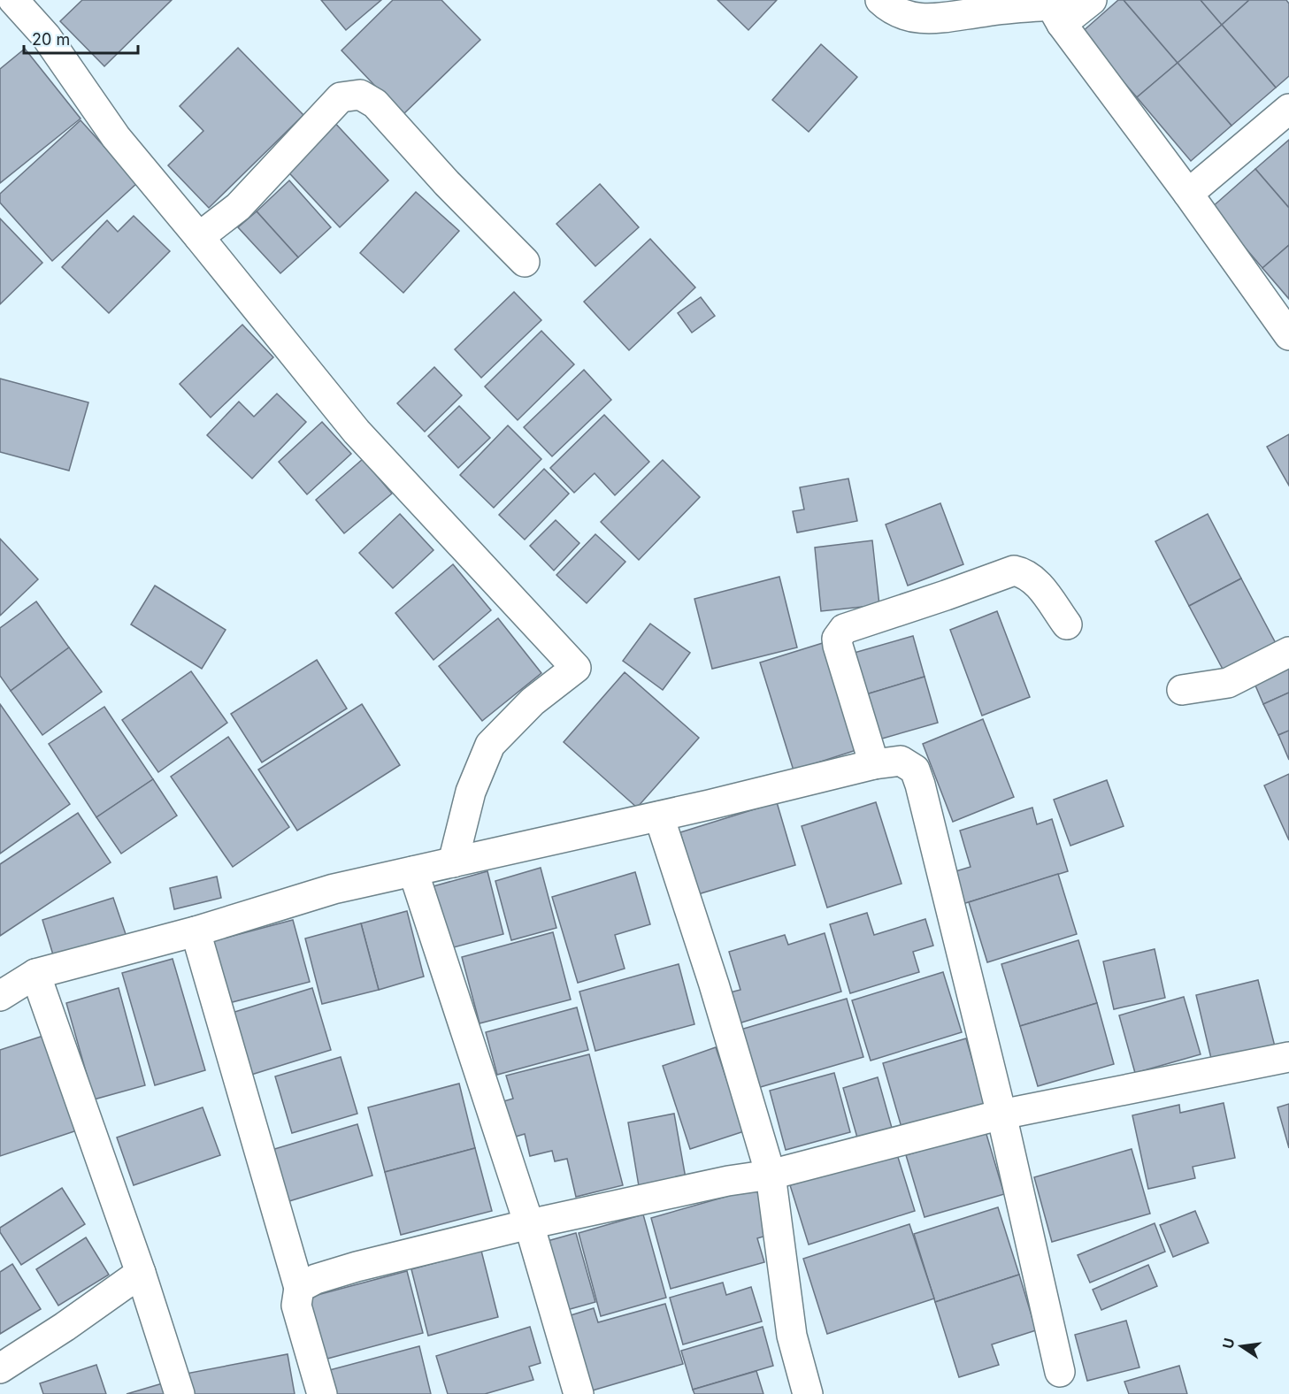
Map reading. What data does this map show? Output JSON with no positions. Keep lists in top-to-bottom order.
{
  "scale_bar": "20 m",
  "north": "left"
}
